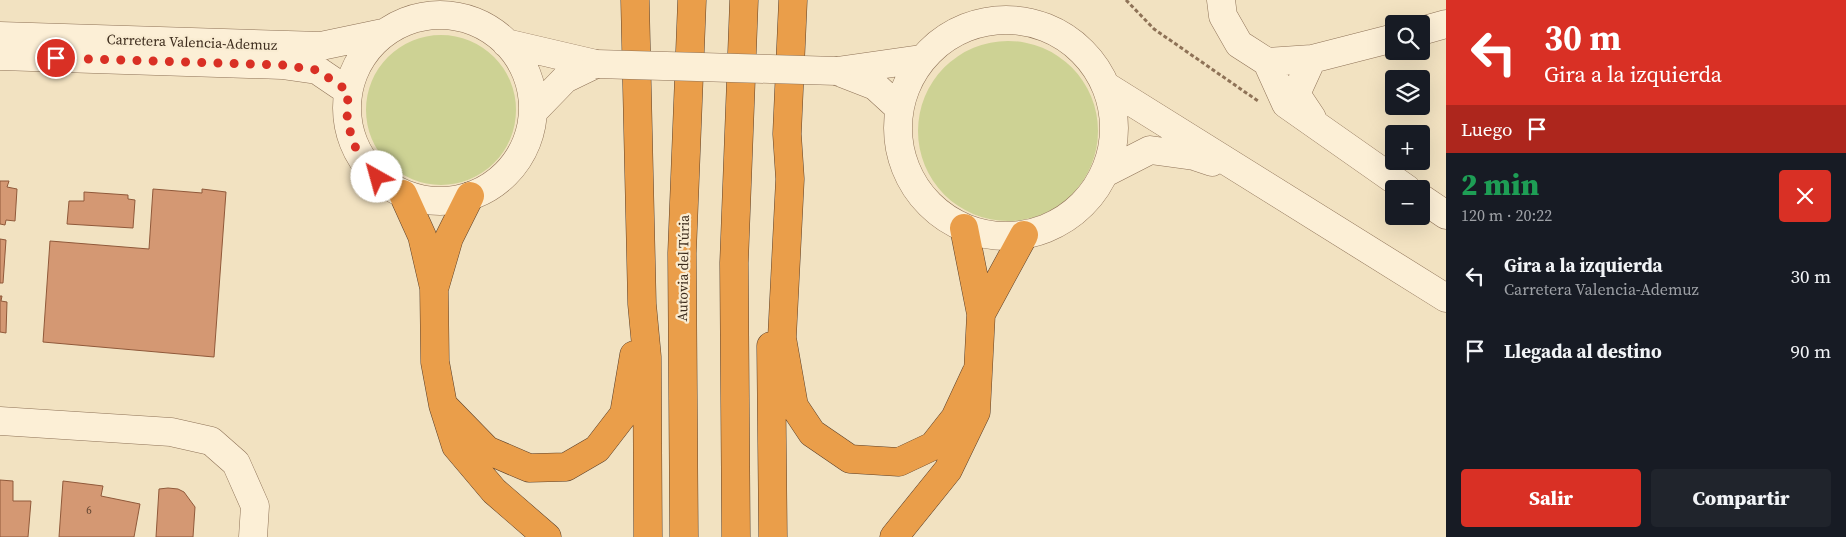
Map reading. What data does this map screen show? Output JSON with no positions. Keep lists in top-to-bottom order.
{
  "streets": {
    "highway": ["Autovia del Túria"],
    "street": ["Carretera Valencia-Ademuz"]
  },
  "house_numbers": ["6"],
  "page": {
    "turn": ["30 m", "Gira a la izquierda"],
    "map_buttons": ["+", "−"],
    "then": "Luego",
    "heading": ["2 min", "120 m · 20:22"],
    "list": [
      {
        "name": "Gira a la izquierda",
        "note": "Carretera Valencia-Ademuz",
        "value": "30 m"
      },
      {
        "name": "Llegada al destino",
        "value": "90 m"
      }
    ],
    "buttons": ["Salir", "Compartir"]
  }
}
